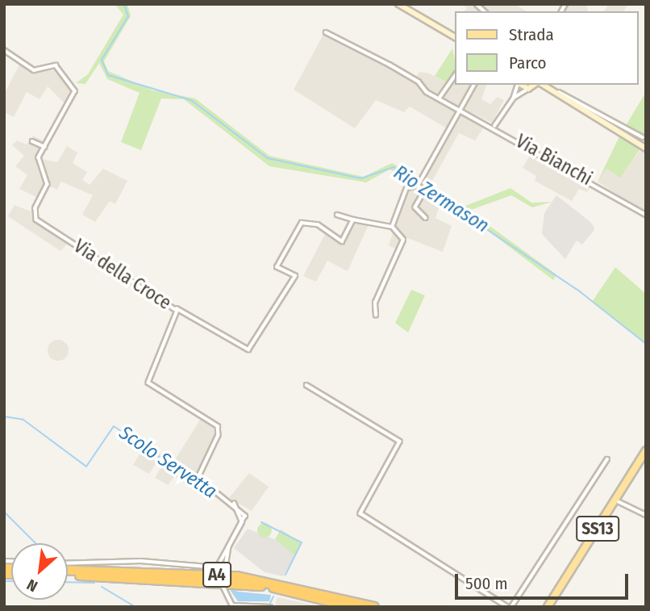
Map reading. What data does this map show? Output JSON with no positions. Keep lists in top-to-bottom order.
{
  "streets": {
    "highway": ["A4"],
    "main road": ["SS13"],
    "street": ["Via Bianchi", "Via della Croce"]
  },
  "water": ["Rio Zermason", "Scolo Servetta"],
  "legend": ["Strada", "Parco"],
  "scale_bar": "500 m",
  "north": "bottom left"
}
